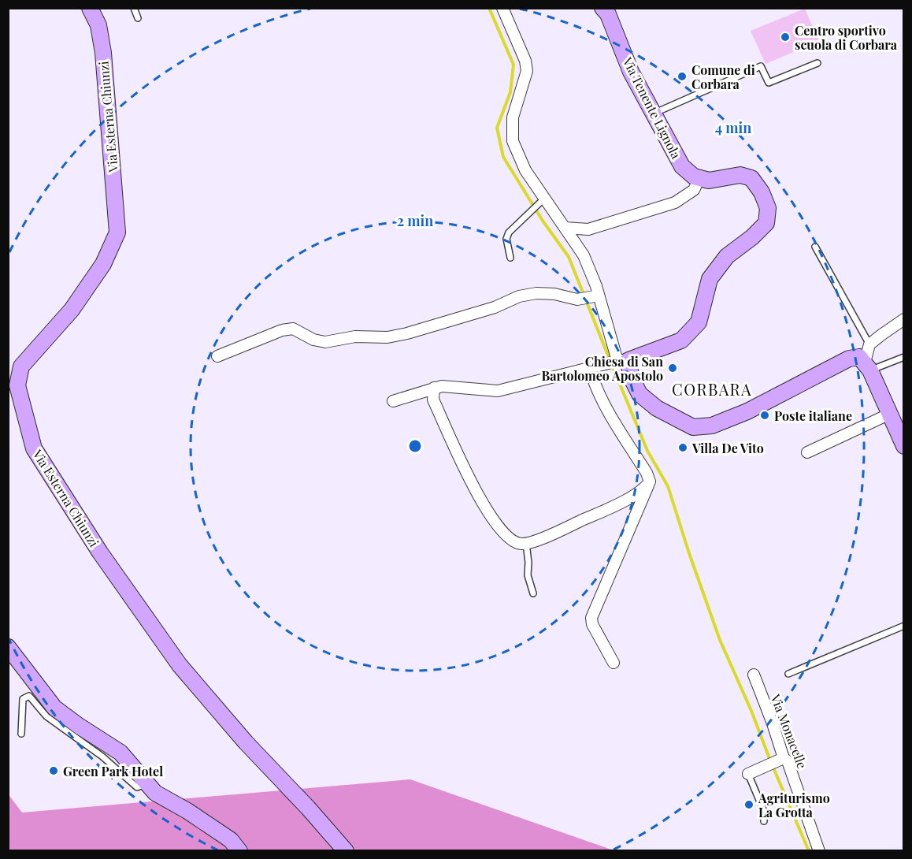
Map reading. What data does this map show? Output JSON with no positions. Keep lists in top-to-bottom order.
{
  "streets": {
    "main road": ["Via Tenente Lignola", "Via Esterna Chiunzi"],
    "street": ["Via Monacelle"]
  },
  "districts": ["CORBARA"],
  "places": [
    "Centro sportivo scuola di Corbara",
    "Comune di Corbara",
    "Chiesa di San Bartolomeo Apostolo",
    "Poste italiane",
    "Villa De Vito",
    "Green Park Hotel",
    "Agriturismo La Grotta"
  ],
  "rings": ["4 min", "2 min"]
}
